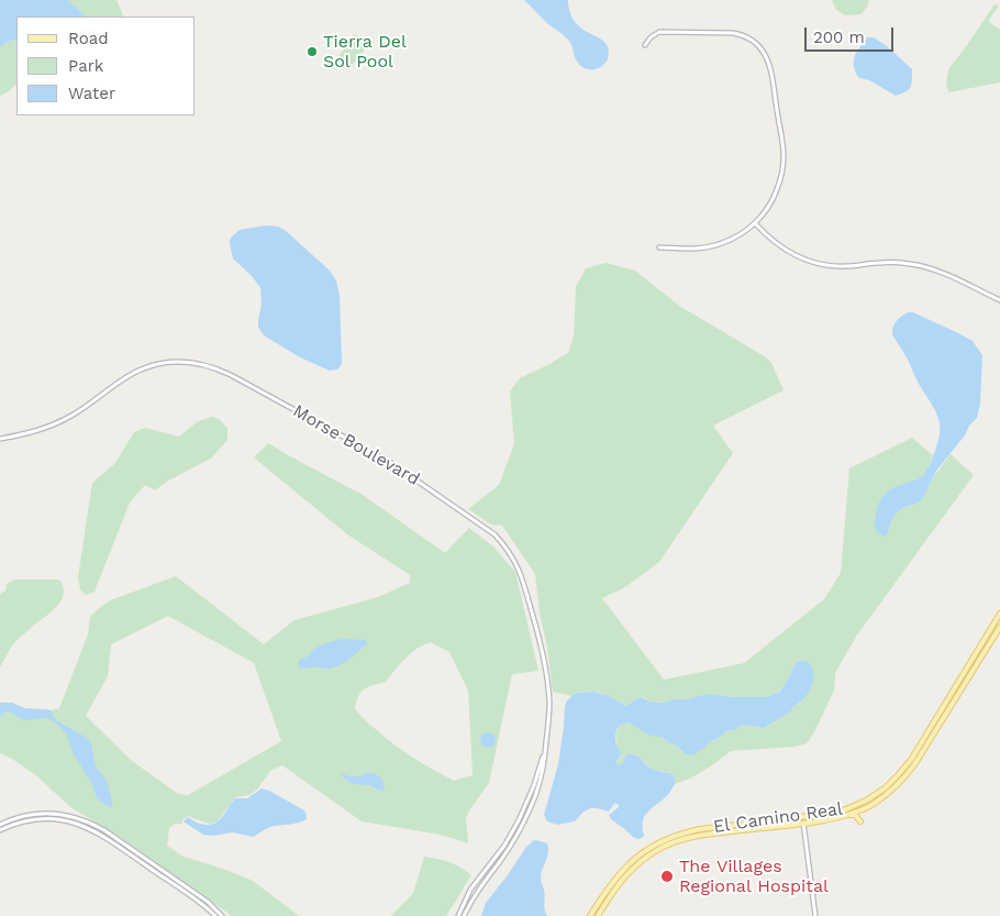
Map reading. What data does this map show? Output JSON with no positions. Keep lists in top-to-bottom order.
{
  "streets": {
    "main road": ["El Camino Real"],
    "street": ["Morse Boulevard"]
  },
  "places": ["Tierra Del Sol Pool", "The Villages Regional Hospital"],
  "legend": ["Road", "Park", "Water"],
  "scale_bar": "200 m"
}
